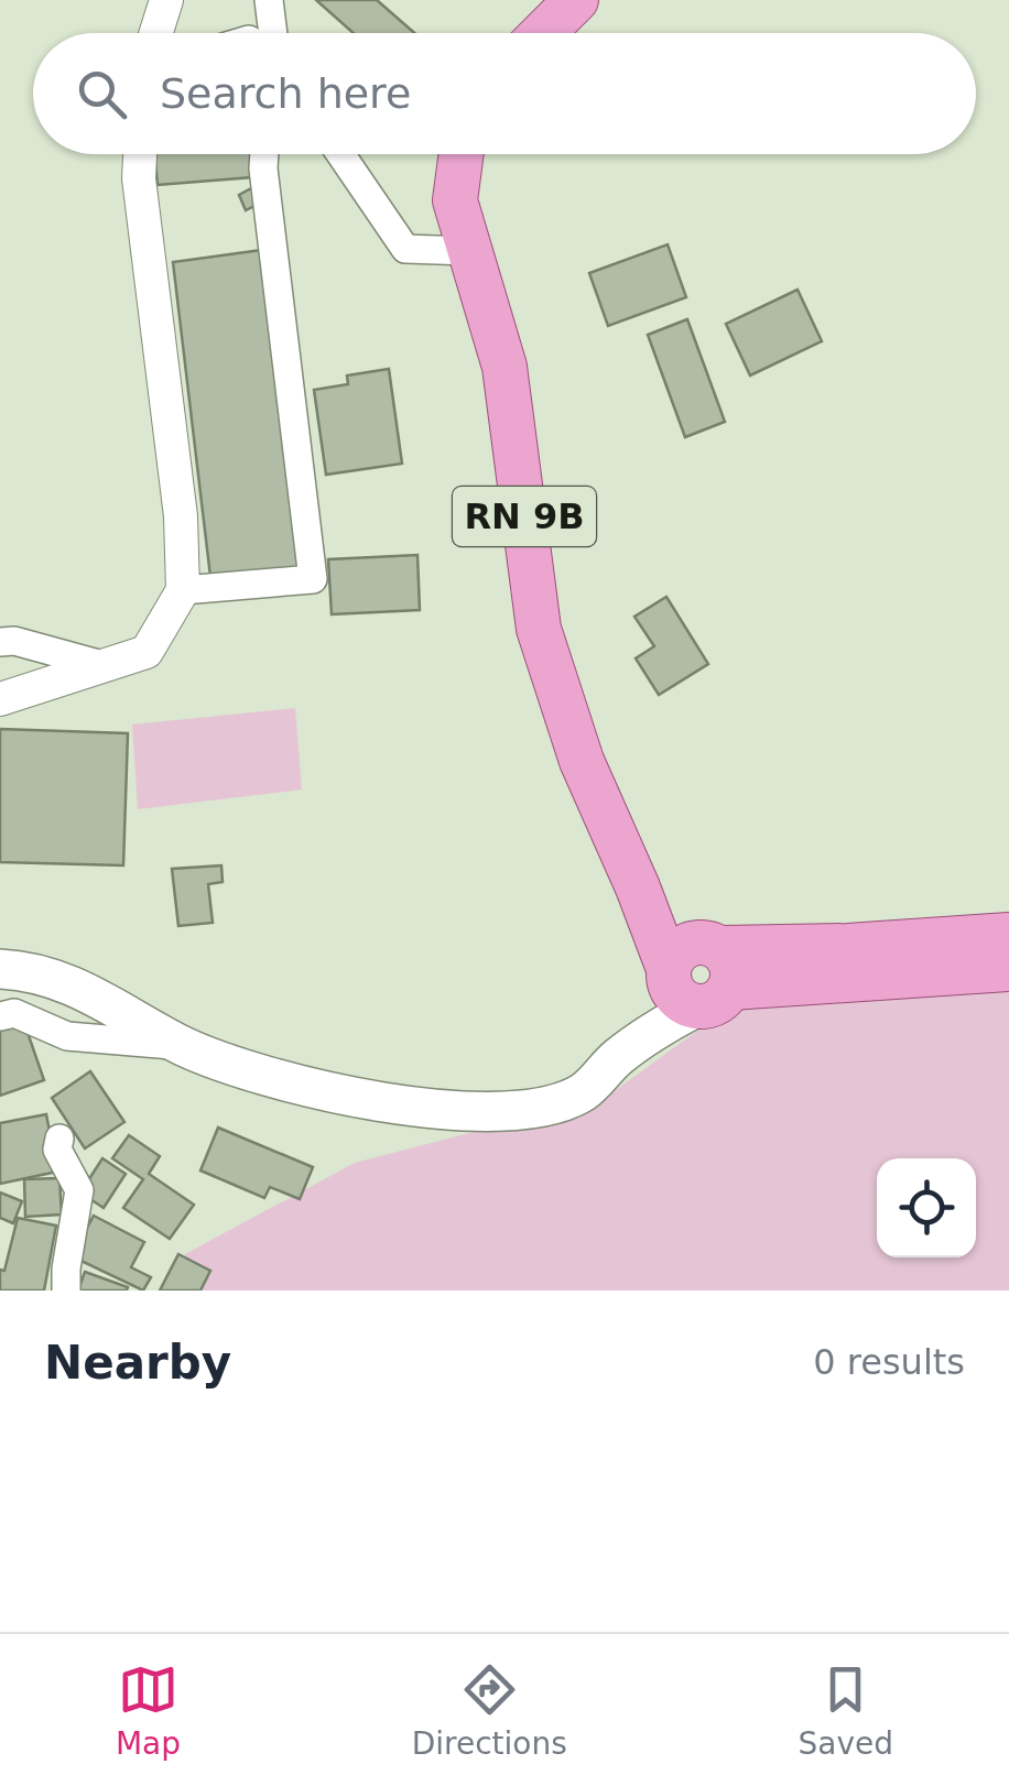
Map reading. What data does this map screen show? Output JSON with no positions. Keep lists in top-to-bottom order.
{
  "streets": {
    "main road": ["RN 9B"]
  },
  "page": {
    "search": "Search here",
    "heading": ["Nearby", "0 results"],
    "nav": ["Map", "Directions", "Saved"]
  }
}
